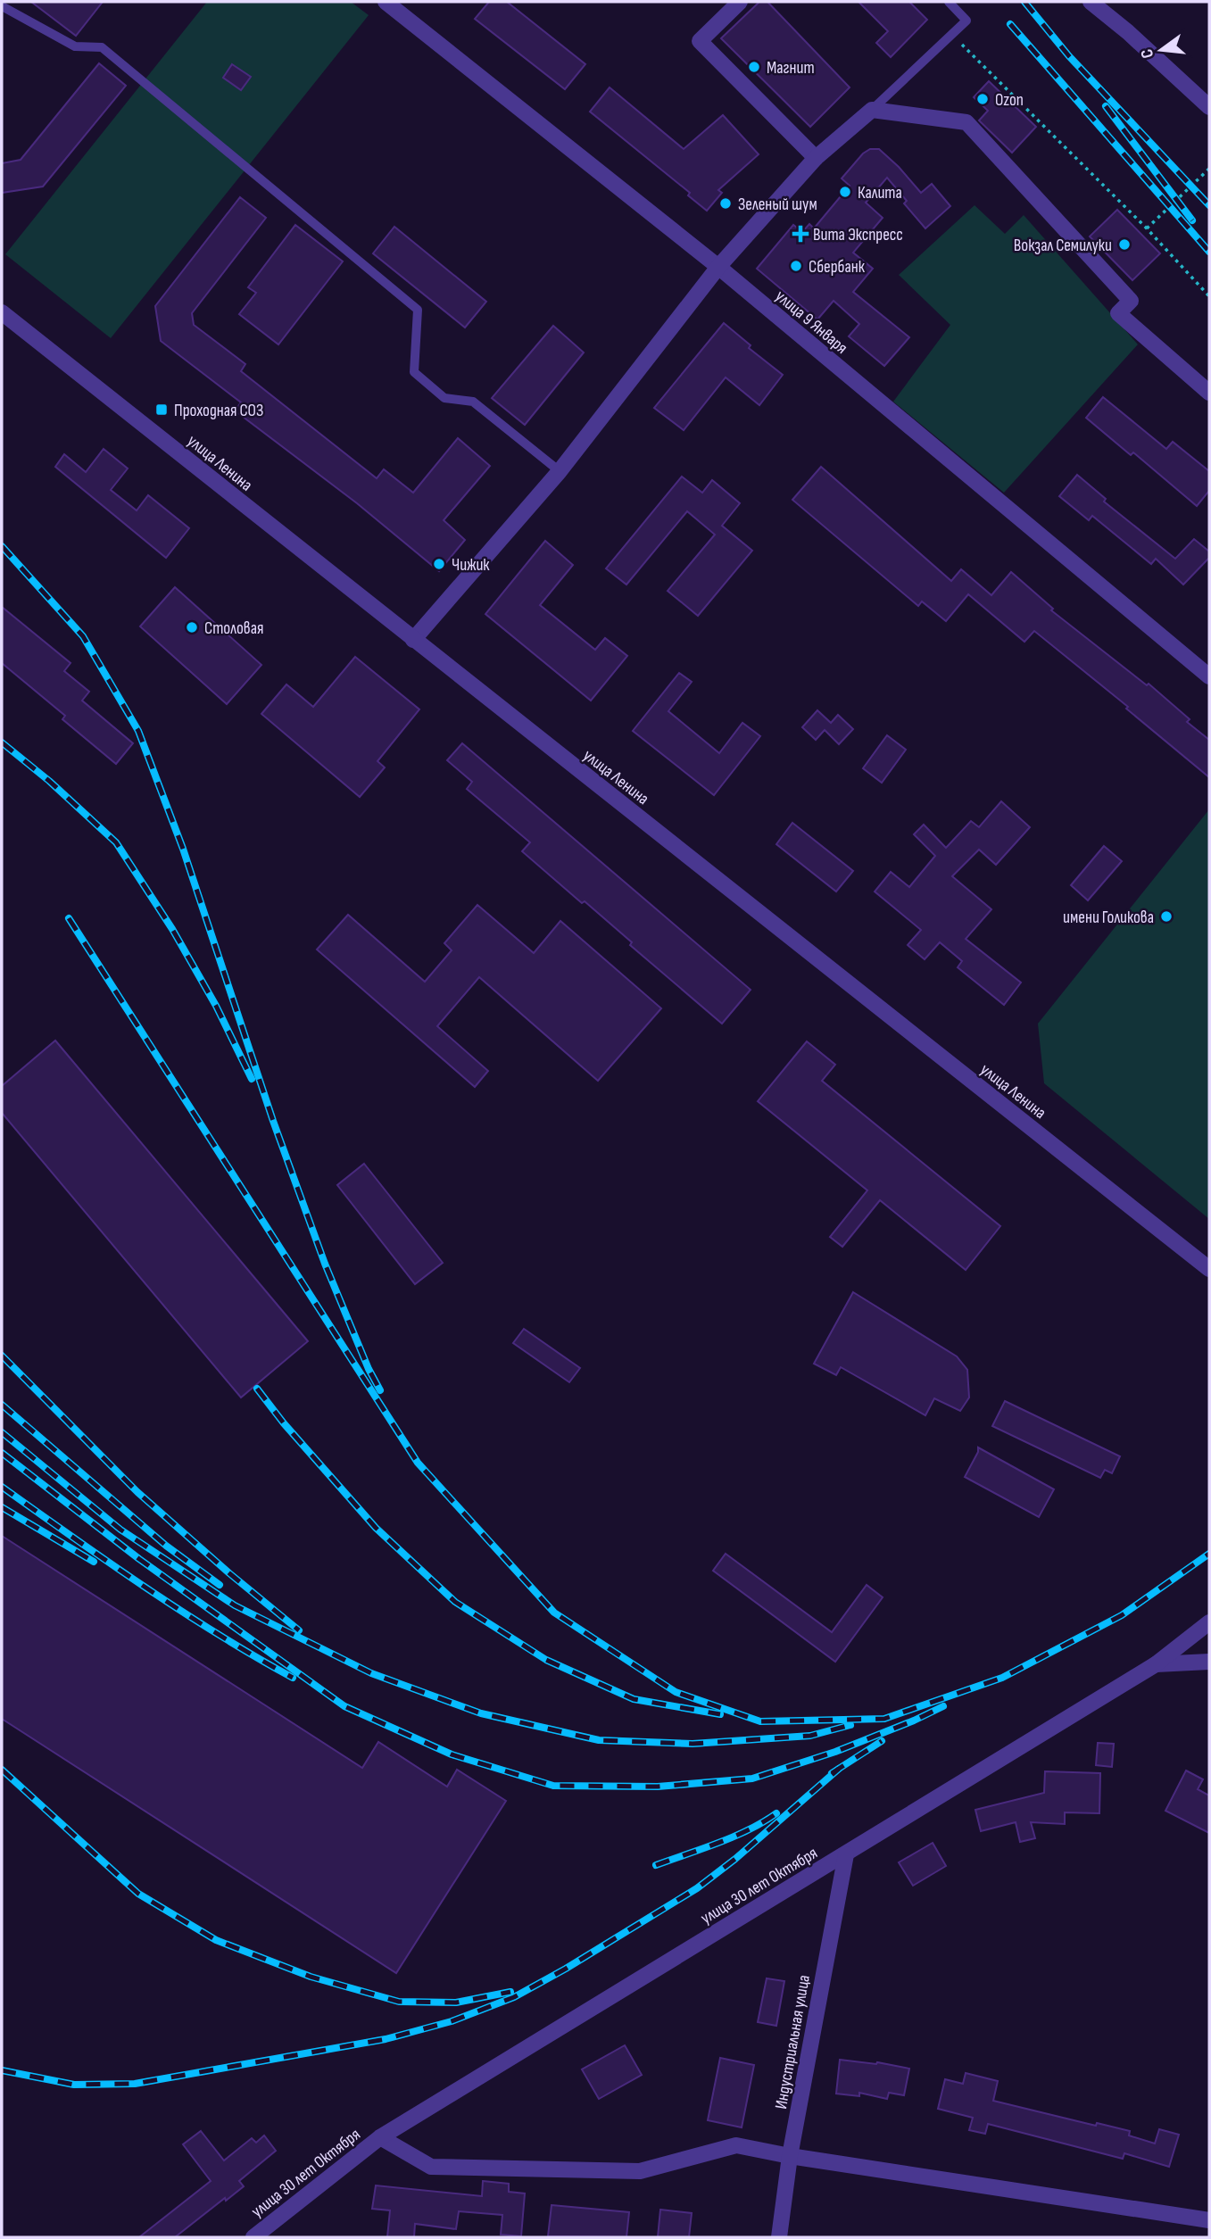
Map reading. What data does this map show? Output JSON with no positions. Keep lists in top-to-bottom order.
{
  "streets": {
    "street": [
      "улица 9 Января",
      "улица Ленина",
      "улица 30 лет Октября",
      "Индустриальная улица"
    ]
  },
  "crossings": [
    ["улица 30 лет Октября", "Индустриальная улица"]
  ],
  "places": {
    "other": [
      "Магнит",
      "Ozon",
      "Калита",
      "Зеленый шум",
      "Вокзал Семилуки",
      "Сбербанк",
      "Чижик",
      "Столовая",
      "имени Голикова"
    ],
    "health": ["Вита Экспресс"],
    "transit": ["Проходная СОЗ"]
  },
  "north": "left"
}
